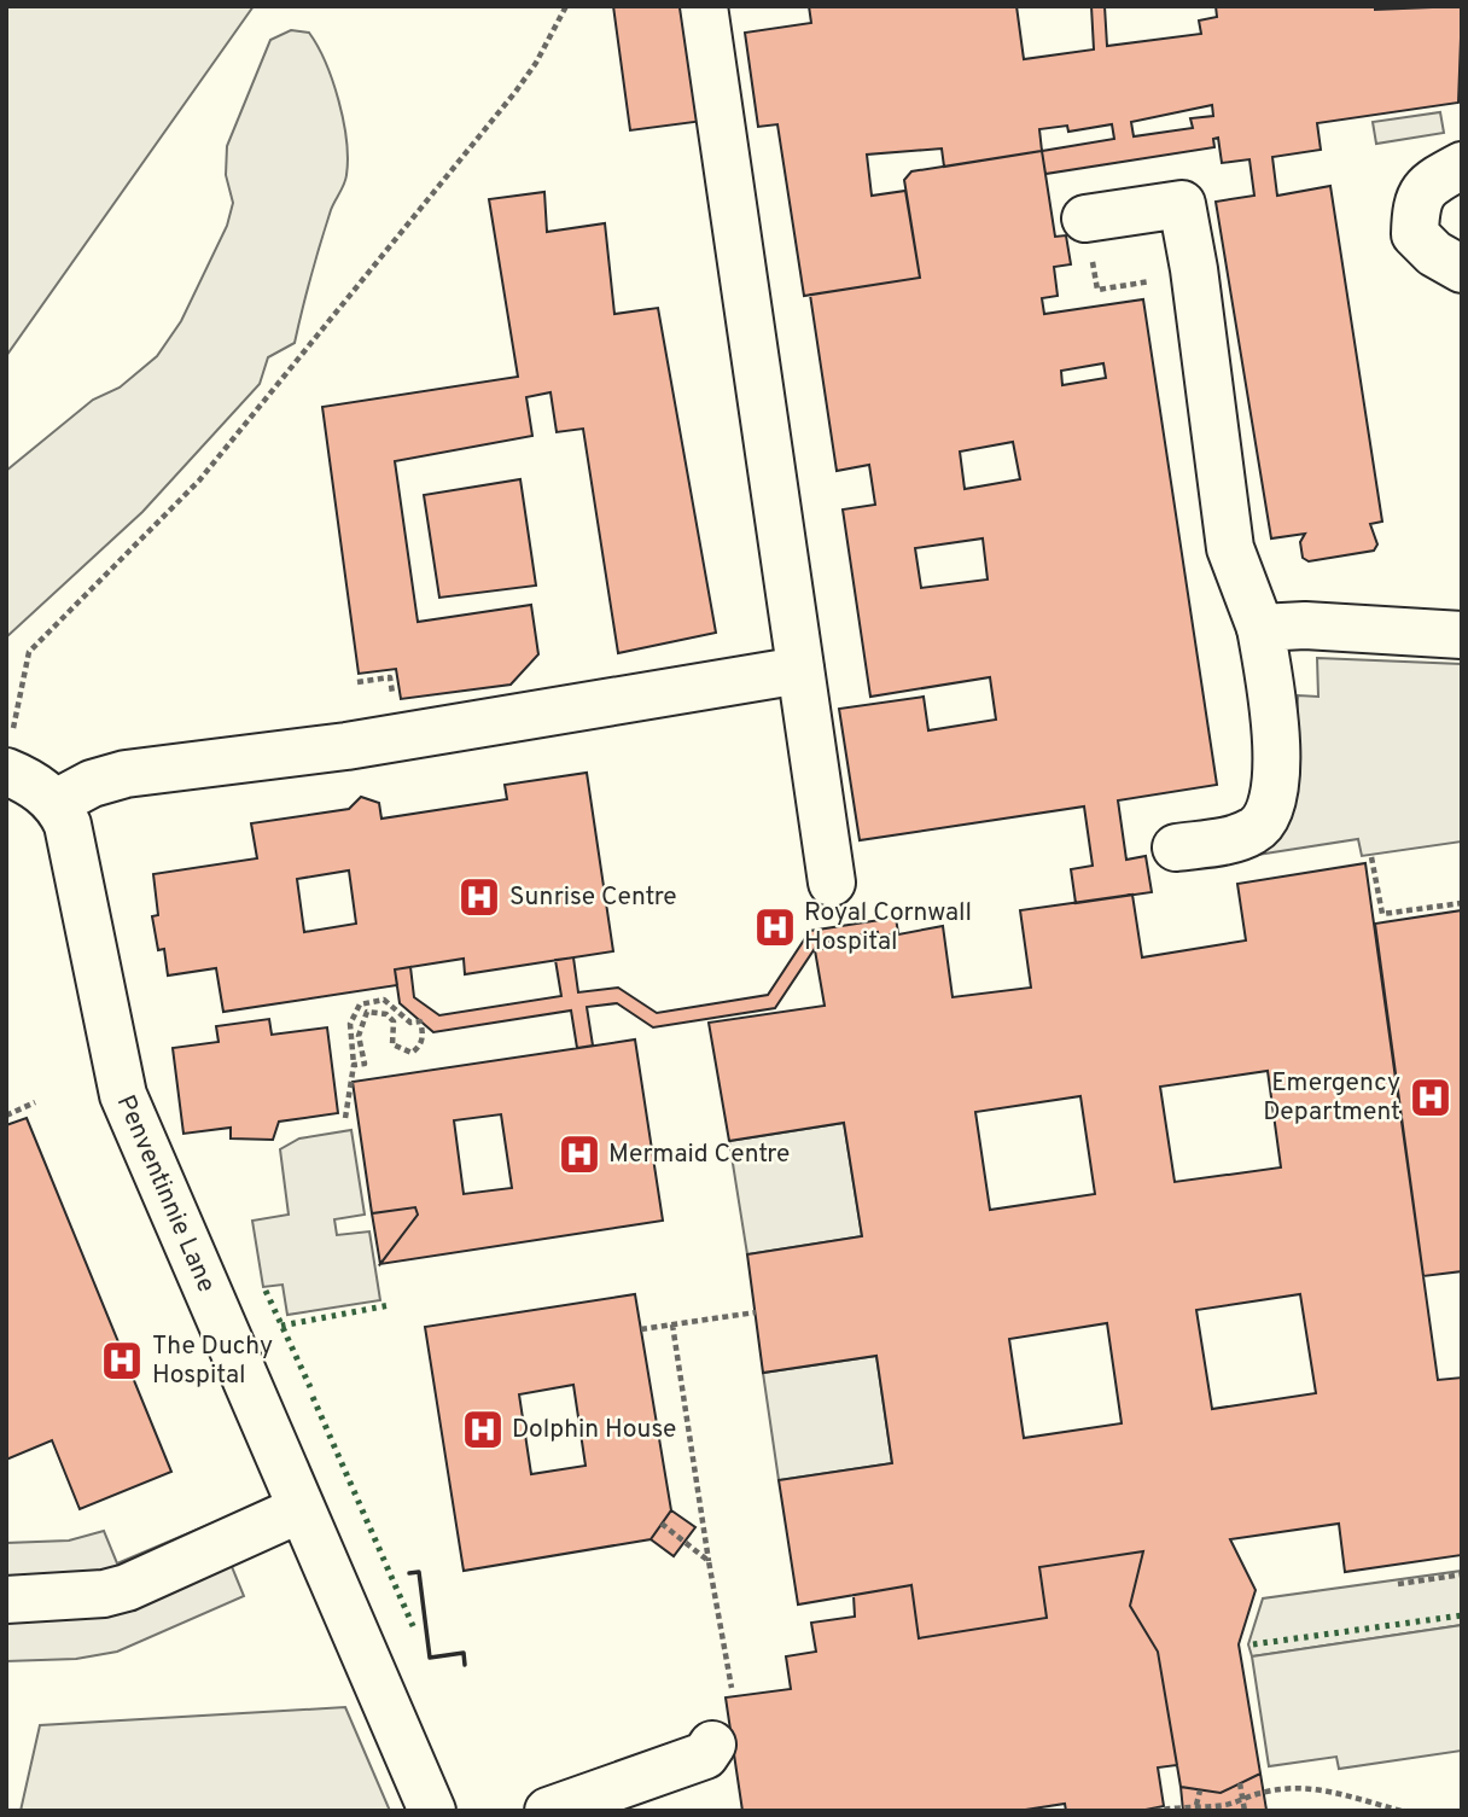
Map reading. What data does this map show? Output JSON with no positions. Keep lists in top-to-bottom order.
{
  "streets": {
    "street": ["Penventinnie Lane"]
  },
  "places": {
    "hospital": [
      "Sunrise Centre",
      "Royal Cornwall Hospital",
      "Emergency Department",
      "Mermaid Centre",
      "The Duchy Hospital",
      "Dolphin House"
    ]
  }
}
